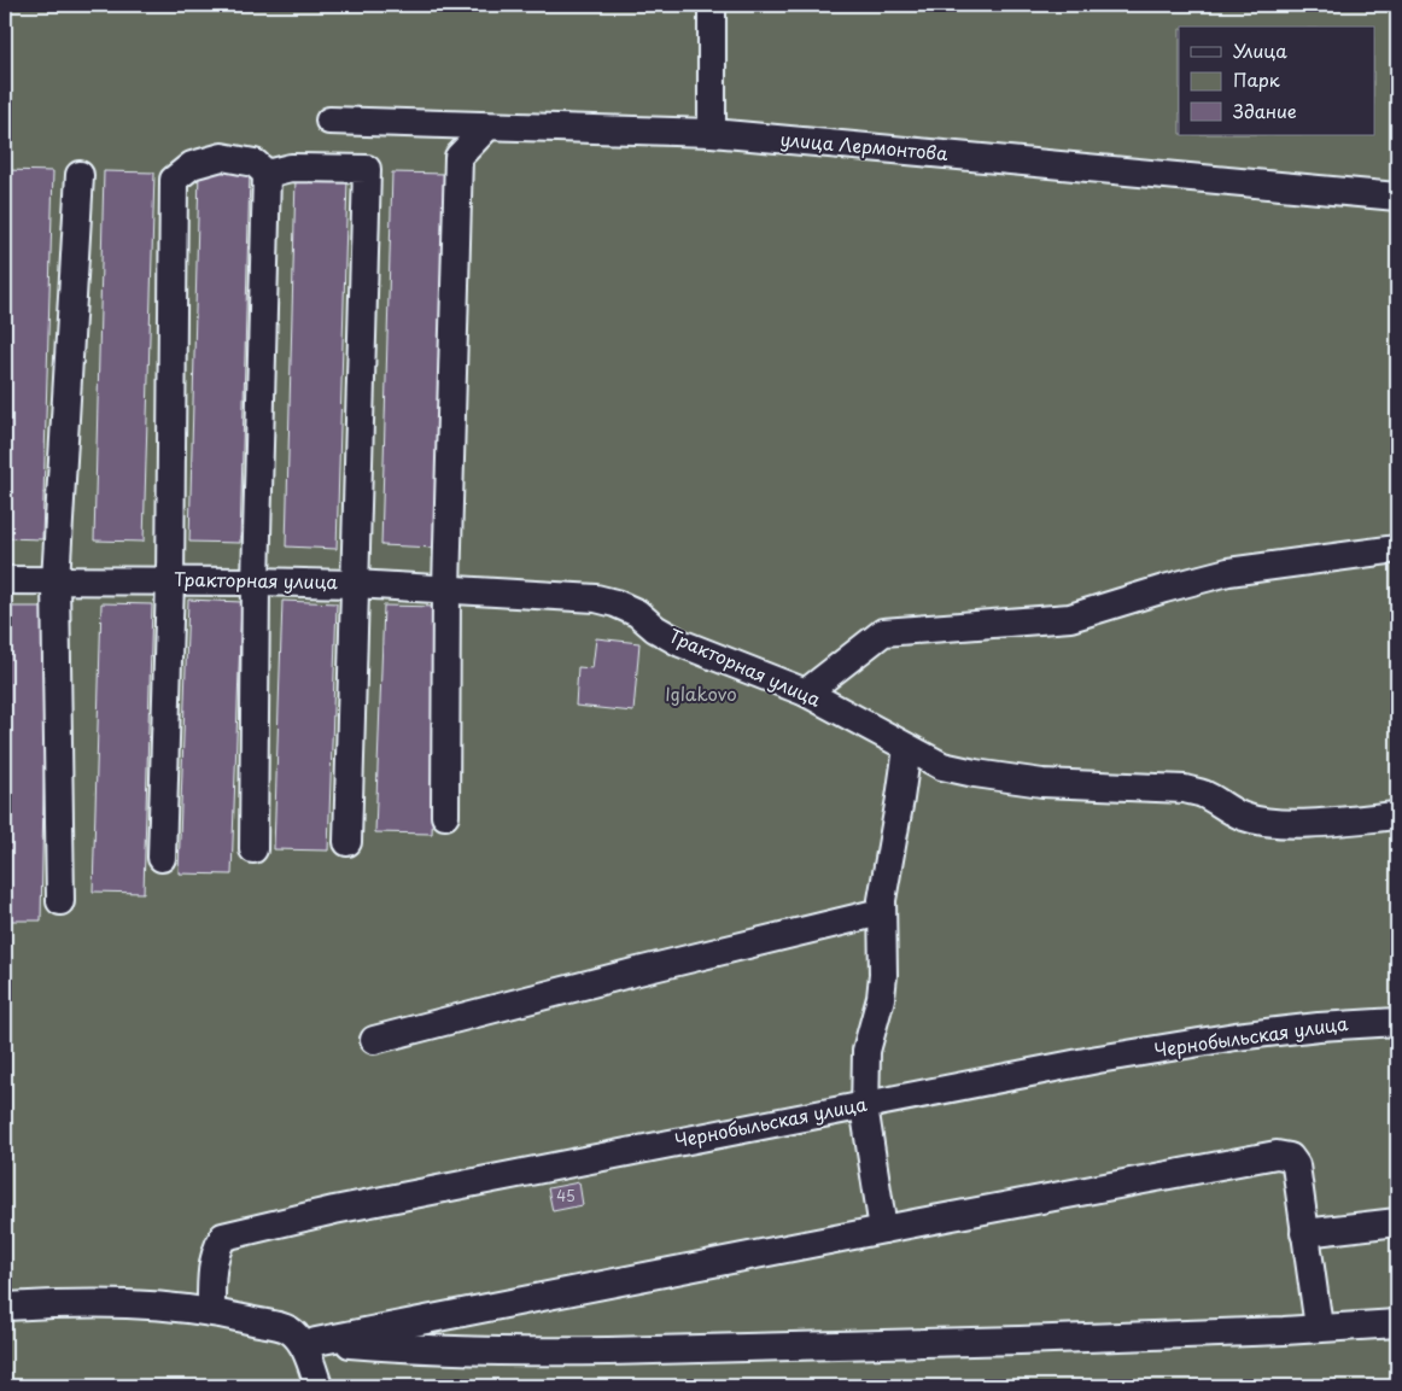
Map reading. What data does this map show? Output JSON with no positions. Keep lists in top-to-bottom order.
{
  "streets": {
    "street": ["улица Лермонтова", "Тракторная улица", "Чернобыльская улица"]
  },
  "parks": ["Iglakovo"],
  "house_numbers": ["45"],
  "legend": ["Улица", "Парк", "Здание"]
}
